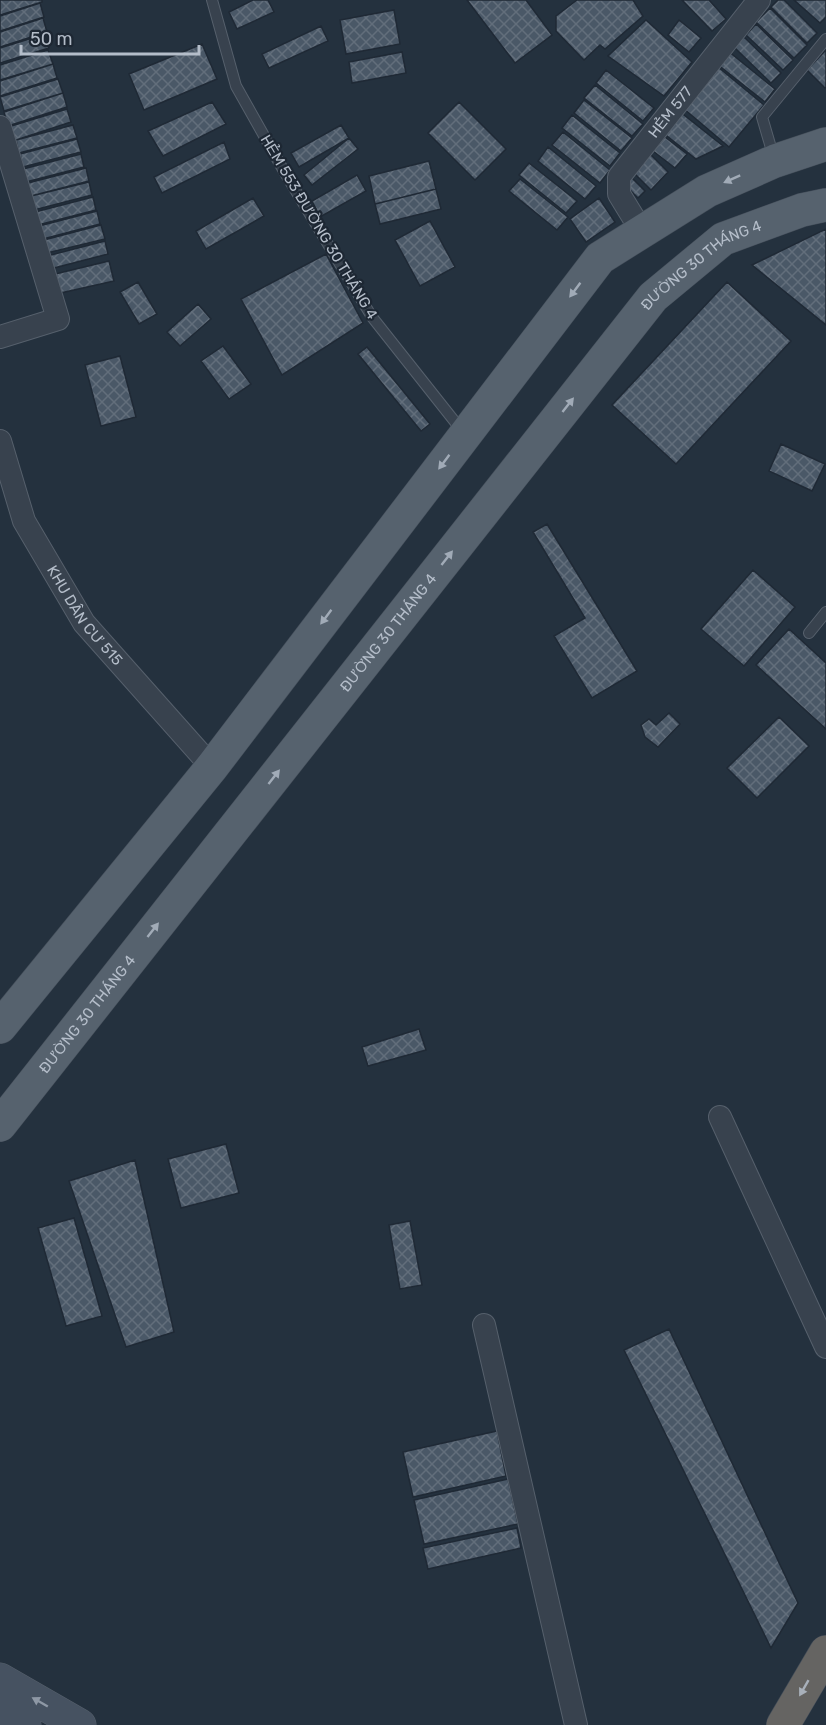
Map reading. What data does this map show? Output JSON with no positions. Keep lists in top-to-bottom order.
{
  "streets": {
    "main road": ["ĐƯỜNG 30 THÁNG 4"],
    "street": ["HẺM 577", "KHU DÂN CƯ 515"],
    "lane": ["HẺM 553 ĐƯỜNG 30 THÁNG 4"]
  },
  "scale_bar": "50 m"
}
